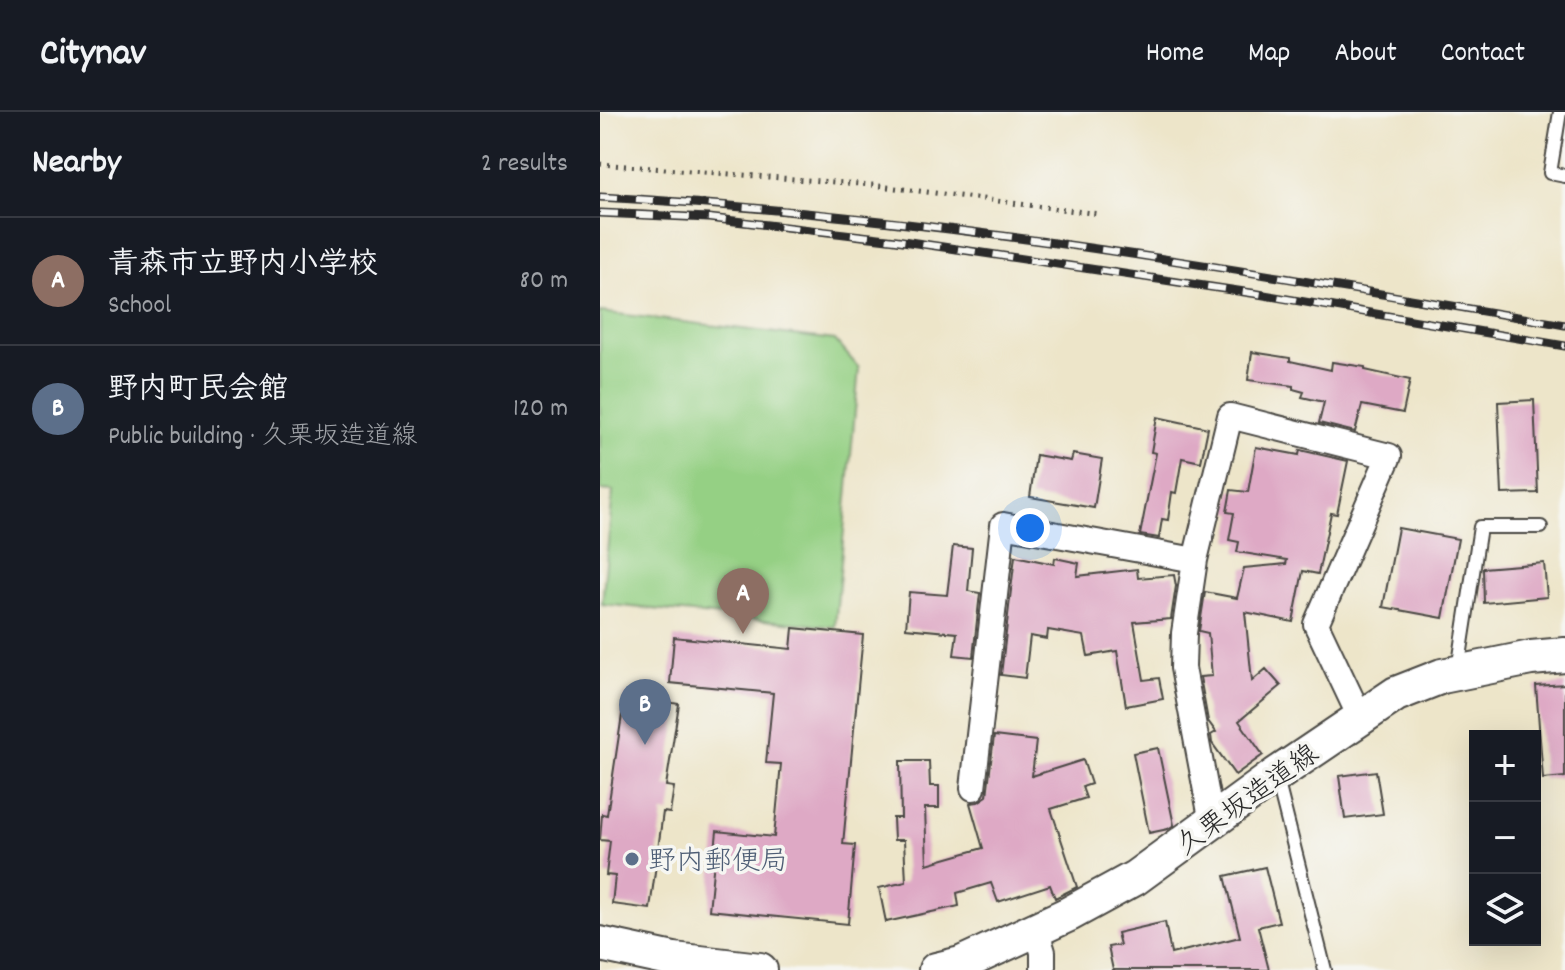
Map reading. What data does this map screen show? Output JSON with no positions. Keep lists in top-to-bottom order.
{
  "streets": {
    "main road": ["久栗坂造道線"]
  },
  "places": ["野内郵便局"],
  "page": {
    "header": "Citynav",
    "nav": [
      "Home",
      "Map",
      "About",
      "Contact"
    ],
    "heading": ["Nearby", "2 results"],
    "list": [
      {
        "mark": "A",
        "name": "青森市立野内小学校",
        "note": "School",
        "value": "80 m"
      },
      {
        "mark": "B",
        "name": "野内町民会館",
        "note": "Public building · 久栗坂造道線",
        "value": "120 m"
      }
    ],
    "pins": ["A", "B"],
    "map_buttons": ["+", "−"]
  }
}
